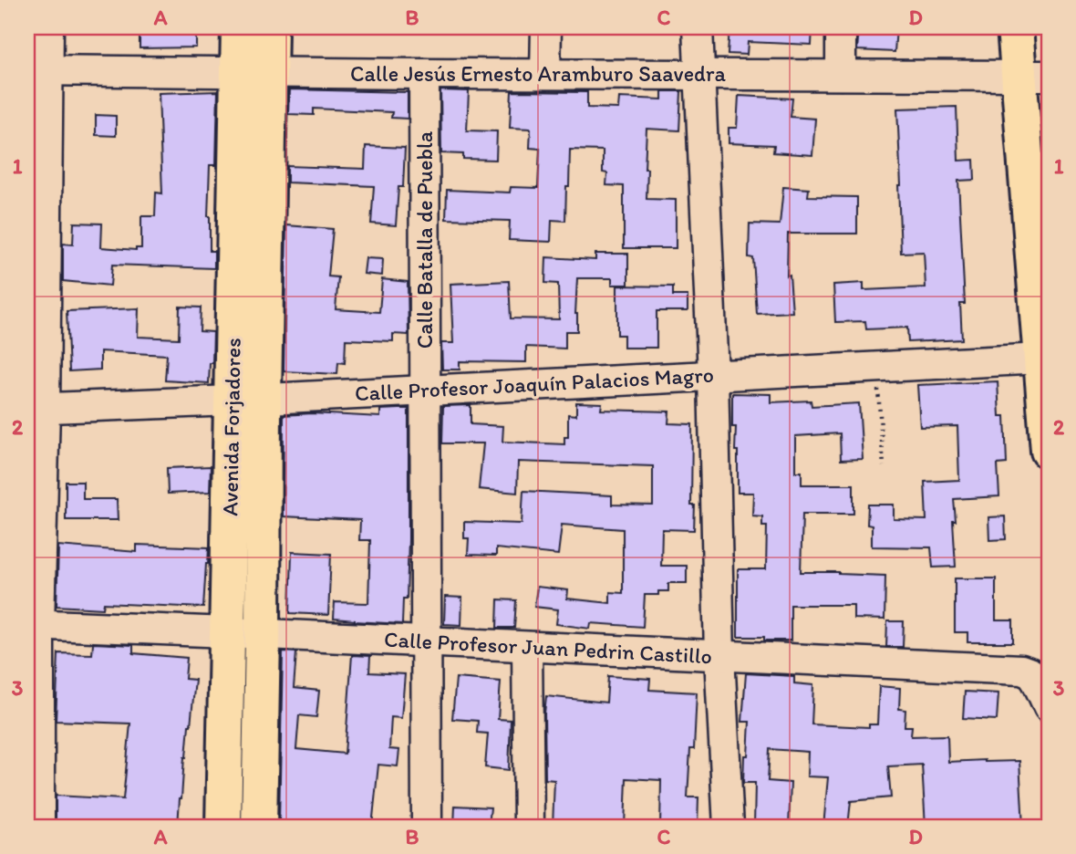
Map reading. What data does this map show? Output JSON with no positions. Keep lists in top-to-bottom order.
{
  "streets": {
    "main road": ["Avenida Forjadores"],
    "street": [
      "Calle Jesús Ernesto Aramburo Saavedra",
      "Calle Batalla de Puebla",
      "Calle Profesor Joaquín Palacios Magro",
      "Calle Profesor Juan Pedrin Castillo"
    ]
  },
  "crossings": [
    ["Calle Jesús Ernesto Aramburo Saavedra", "Calle Batalla de Puebla"],
    ["Calle Jesús Ernesto Aramburo Saavedra", "Avenida Forjadores"],
    ["Calle Batalla de Puebla", "Calle Profesor Joaquín Palacios Magro"],
    ["Calle Batalla de Puebla", "Calle Profesor Juan Pedrin Castillo"],
    ["Calle Profesor Joaquín Palacios Magro", "Avenida Forjadores"],
    ["Avenida Forjadores", "Calle Profesor Juan Pedrin Castillo"]
  ],
  "grid": {
    "columns": [
      "A",
      "B",
      "C",
      "D"
    ],
    "rows": ["1", "2", "3"]
  }
}
